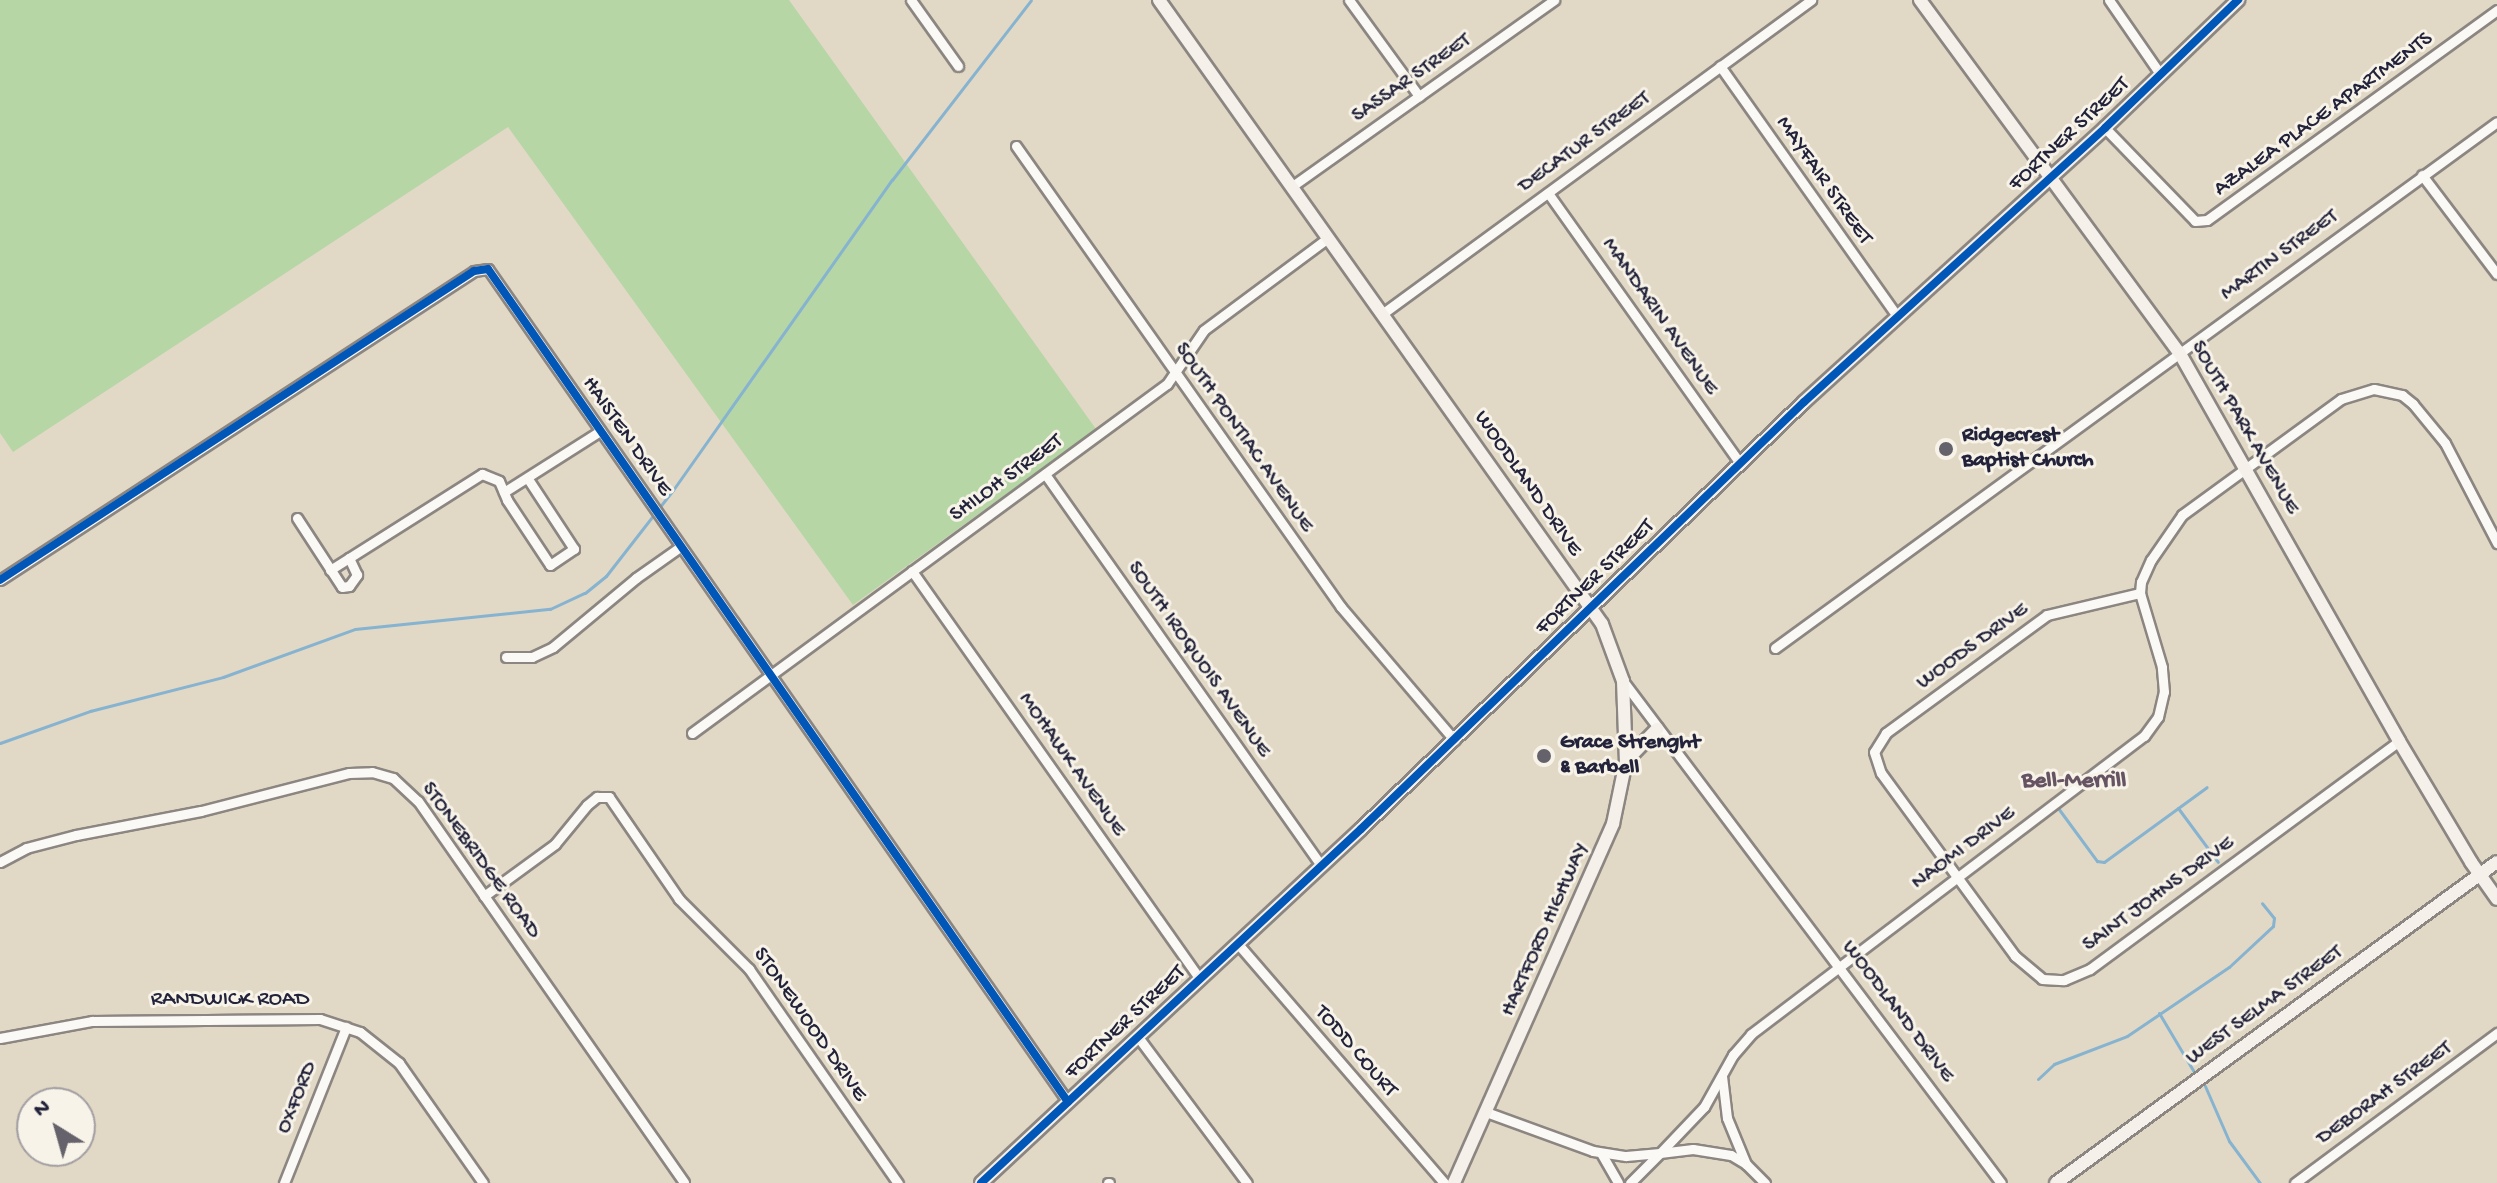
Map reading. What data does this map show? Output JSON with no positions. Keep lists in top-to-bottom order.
{
  "streets": {
    "street": [
      "SASSAR STREET",
      "AZALEA PLACE APARTMENTS",
      "FORTNER STREET",
      "DECATUR STREET",
      "MAYFAIR STREET",
      "MARTIN STREET",
      "MANDARIN AVENUE",
      "SOUTH PARK AVENUE",
      "HAISTEN DRIVE",
      "SOUTH PONTIAC AVENUE",
      "SHILOH STREET",
      "WOODLAND DRIVE",
      "WOODS DRIVE",
      "SOUTH IROQUOIS AVENUE",
      "MOHAWK AVENUE",
      "NAOMI DRIVE",
      "STONEBRIDGE ROAD",
      "SAINT JOHNS DRIVE",
      "HARTFORD HIGHWAY",
      "RANDWICK ROAD",
      "WEST SELMA STREET",
      "STONEWOOD DRIVE",
      "TODD COURT",
      "DEBORAH STREET",
      "OXFORD"
    ]
  },
  "crossings": [
    ["SASSAR STREET", "WOODLAND DRIVE"],
    ["AZALEA PLACE APARTMENTS", "FORTNER STREET"],
    ["FORTNER STREET", "MAYFAIR STREET"],
    ["FORTNER STREET", "MANDARIN AVENUE"],
    ["FORTNER STREET", "SOUTH PARK AVENUE"],
    ["FORTNER STREET", "HAISTEN DRIVE"],
    ["FORTNER STREET", "SOUTH PONTIAC AVENUE"],
    ["FORTNER STREET", "WOODLAND DRIVE"],
    ["FORTNER STREET", "SOUTH IROQUOIS AVENUE"],
    ["FORTNER STREET", "MOHAWK AVENUE"],
    ["FORTNER STREET", "TODD COURT"],
    ["DECATUR STREET", "MAYFAIR STREET"],
    ["DECATUR STREET", "MANDARIN AVENUE"],
    ["DECATUR STREET", "WOODLAND DRIVE"],
    ["MARTIN STREET", "SOUTH PARK AVENUE"],
    ["SOUTH PARK AVENUE", "SAINT JOHNS DRIVE"],
    ["SOUTH PARK AVENUE", "WEST SELMA STREET"],
    ["HAISTEN DRIVE", "SHILOH STREET"],
    ["SOUTH PONTIAC AVENUE", "SHILOH STREET"],
    ["SHILOH STREET", "WOODLAND DRIVE"],
    ["SHILOH STREET", "SOUTH IROQUOIS AVENUE"],
    ["SHILOH STREET", "MOHAWK AVENUE"],
    ["WOODLAND DRIVE", "NAOMI DRIVE"],
    ["WOODLAND DRIVE", "HARTFORD HIGHWAY"],
    ["WOODS DRIVE", "NAOMI DRIVE"],
    ["WOODS DRIVE", "SAINT JOHNS DRIVE"],
    ["NAOMI DRIVE", "SAINT JOHNS DRIVE"],
    ["STONEBRIDGE ROAD", "STONEWOOD DRIVE"],
    ["RANDWICK ROAD", "OXFORD"]
  ],
  "districts": ["Bell-Merrill"],
  "places": ["Ridgecrest Baptist Church", "Grace Strenght & Barbell"],
  "north": "top left"
}
